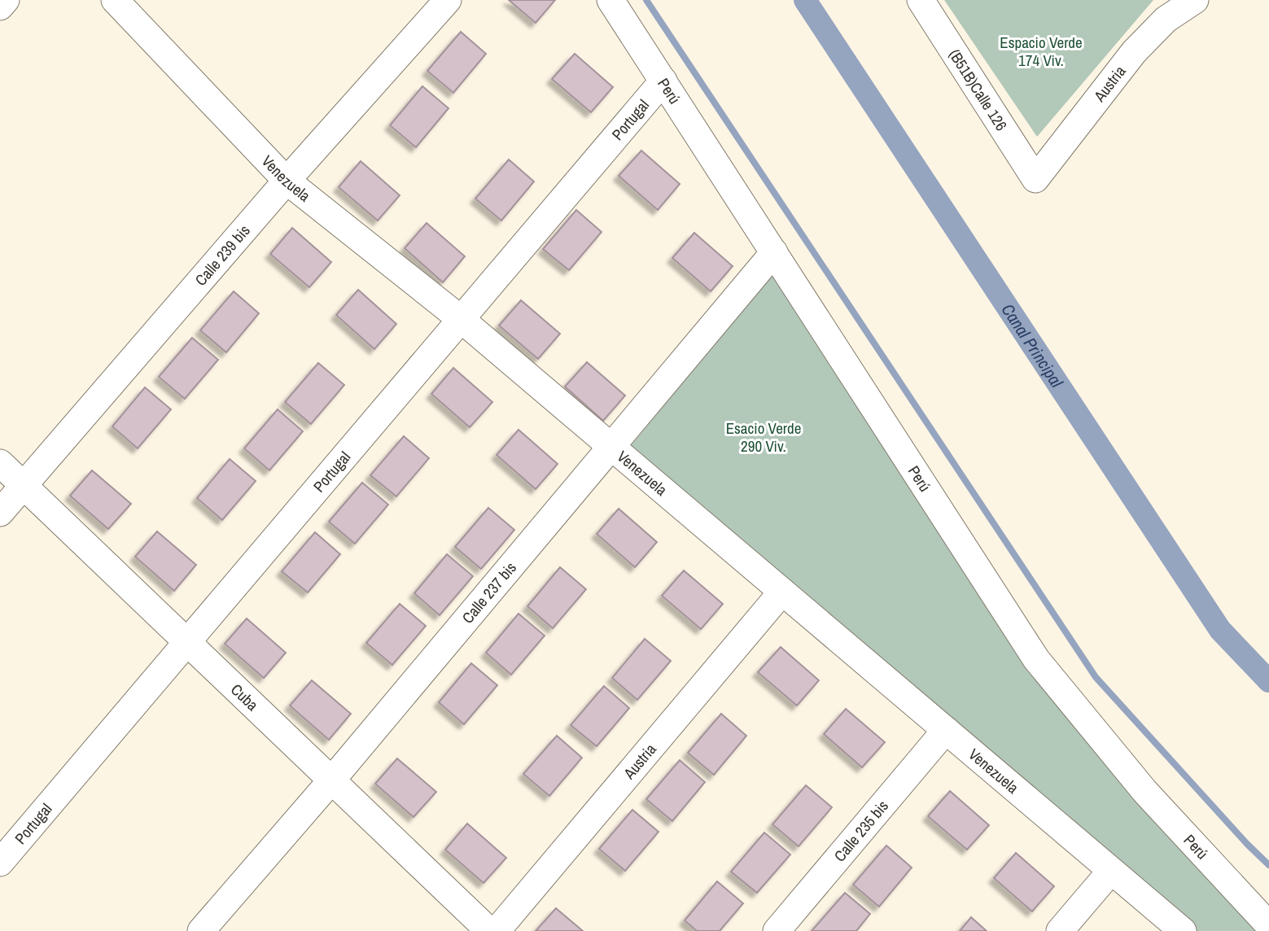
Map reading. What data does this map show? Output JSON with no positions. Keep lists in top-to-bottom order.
{
  "streets": {
    "street": [
      "Austria",
      "(B51B)Calle 126",
      "Perú",
      "Portugal",
      "Venezuela",
      "Calle 239 bis",
      "Calle 237 bis",
      "Cuba",
      "Calle 235 bis"
    ]
  },
  "crossings": [
    ["Austria", "(B51B)Calle 126"],
    ["Austria", "Venezuela"],
    ["Perú", "Portugal"],
    ["Perú", "Calle 237 bis"],
    ["Portugal", "Venezuela"],
    ["Portugal", "Cuba"],
    ["Venezuela", "Calle 239 bis"],
    ["Venezuela", "Calle 237 bis"],
    ["Venezuela", "Calle 235 bis"],
    ["Calle 239 bis", "Cuba"],
    ["Calle 237 bis", "Cuba"]
  ],
  "water": ["Canal Principal"],
  "parks": ["Espacio Verde 174 Viv.", "Esacio Verde 290 Viv."]
}
